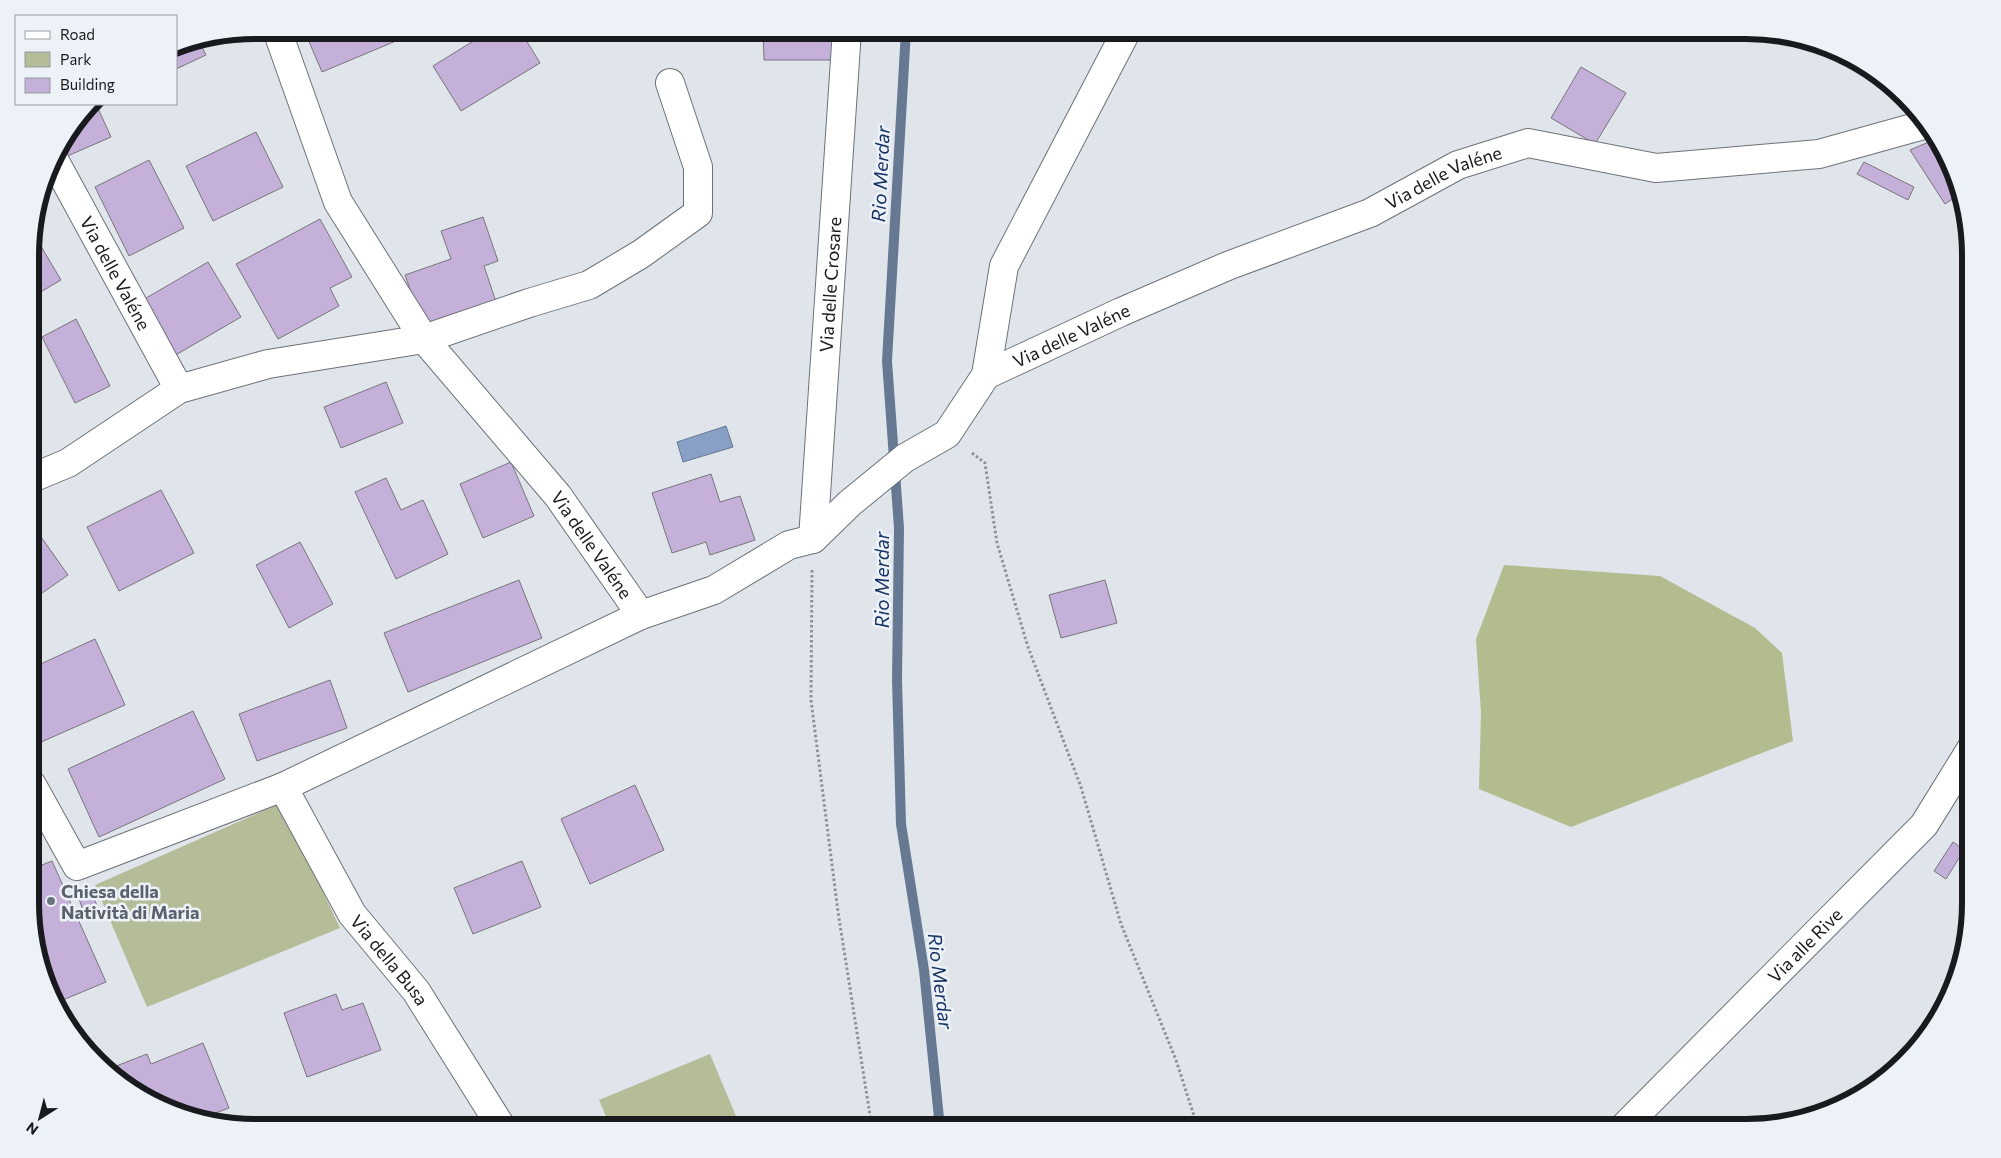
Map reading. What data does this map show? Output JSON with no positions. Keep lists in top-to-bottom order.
{
  "streets": {
    "street": [
      "Via delle Valéne",
      "Via delle Crosare",
      "Via alle Rive",
      "Via della Busa"
    ]
  },
  "crossings": [
    ["Via delle Valéne", "Via delle Crosare"]
  ],
  "water": ["Rio Merdar"],
  "places": ["Chiesa della Natività di Maria"],
  "legend": ["Road", "Park", "Building"],
  "north": "bottom left"
}
